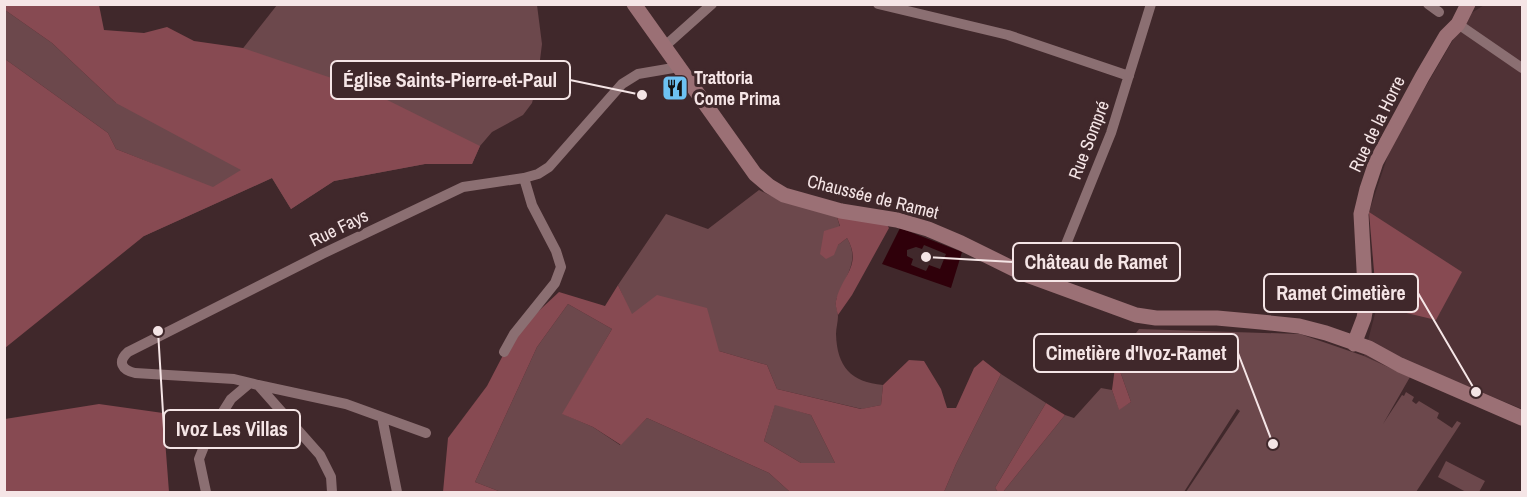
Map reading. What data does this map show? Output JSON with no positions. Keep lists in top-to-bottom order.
{
  "streets": {
    "main road": ["Rue de la Horre", "Chaussée de Ramet"],
    "street": ["Rue Sompré", "Rue Fays"]
  },
  "crossings": [
    ["Rue de la Horre", "Chaussée de Ramet"],
    ["Rue Sompré", "Chaussée de Ramet"],
    ["Chaussée de Ramet", "Rue Fays"]
  ],
  "places": {
    "restaurant": ["Trattoria Come Prima"],
    "other": [
      "Église Saints-Pierre-et-Paul",
      "Château de Ramet",
      "Ivoz Les Villas",
      "Ramet Cimetière",
      "Cimetière d'Ivoz-Ramet"
    ]
  }
}
